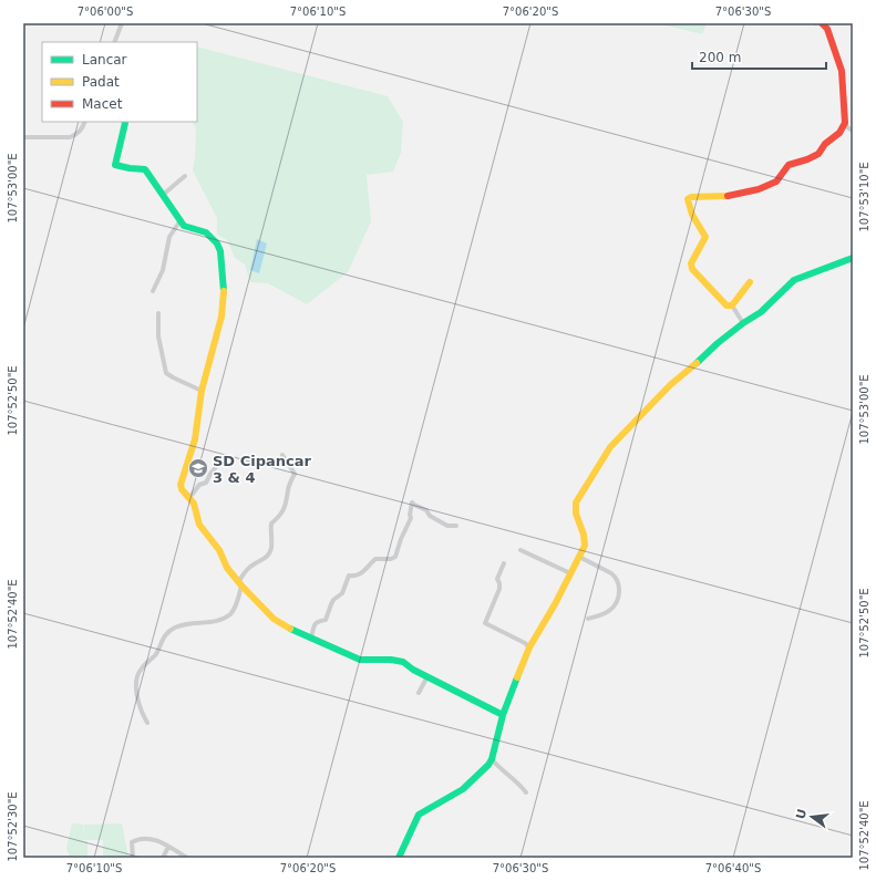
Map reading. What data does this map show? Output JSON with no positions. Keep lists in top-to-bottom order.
{
  "places": {
    "school or university": ["SD Cipancar 3 & 4"]
  },
  "legend": ["Lancar", "Padat", "Macet"],
  "scale_bar": "200 m",
  "north": "left",
  "coordinates": [
    "7°06'00\"S",
    "7°06'10\"S",
    "7°06'20\"S",
    "7°06'30\"S",
    "107°53'00\"E",
    "107°53'10\"E",
    "107°52'50\"E",
    "107°52'40\"E",
    "107°52'30\"E",
    "7°06'40\"S"
  ]
}
